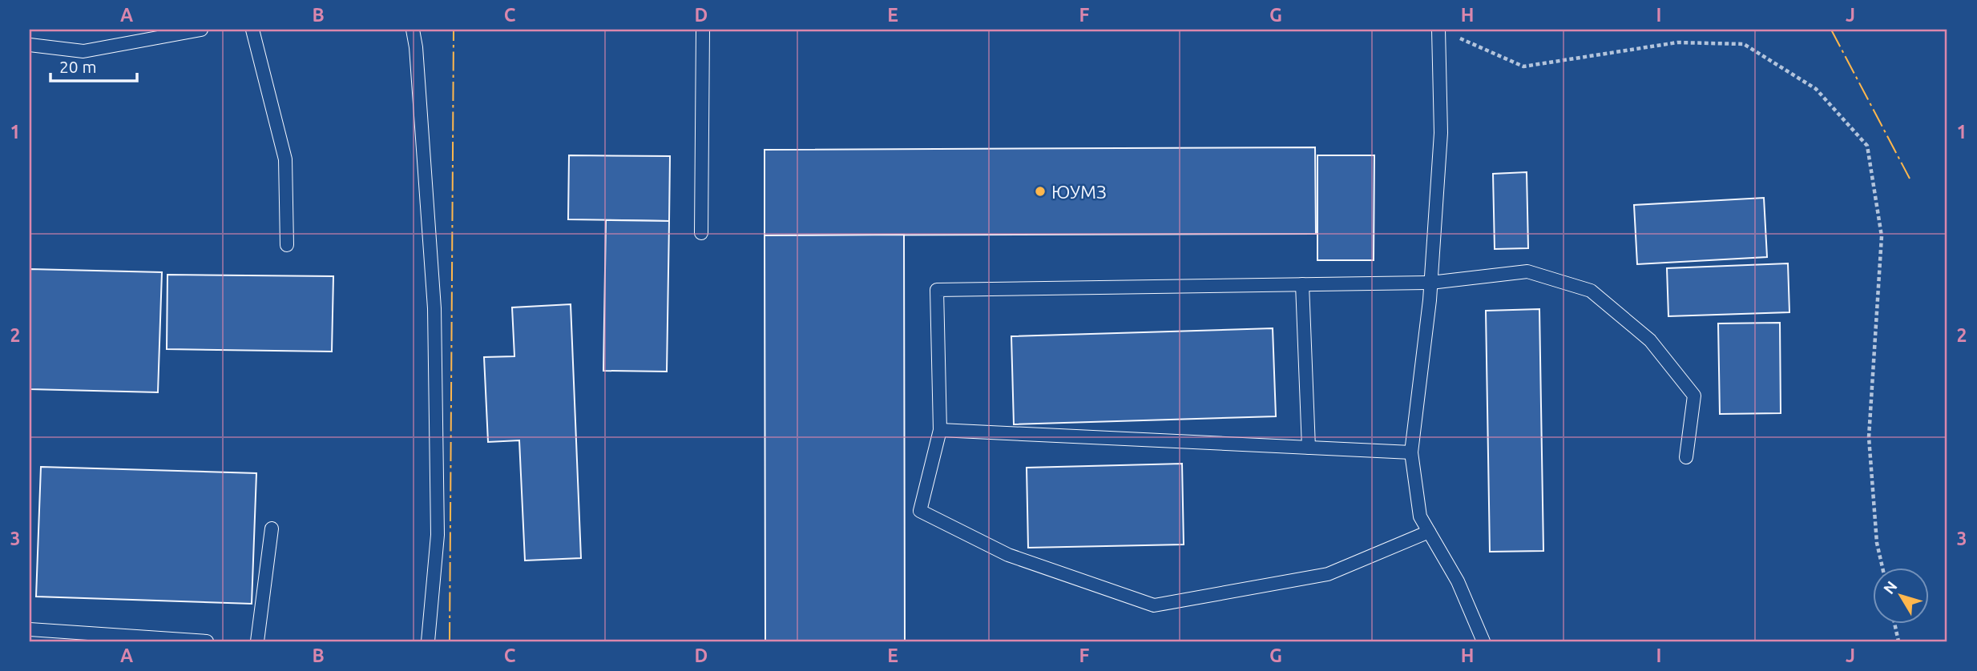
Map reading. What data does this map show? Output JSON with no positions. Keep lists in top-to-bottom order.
{
  "places": ["ЮУМЗ"],
  "scale_bar": "20 m",
  "north": "top left",
  "grid": {
    "columns": [
      "A",
      "B",
      "C",
      "D",
      "E",
      "F",
      "G",
      "H",
      "I",
      "J"
    ],
    "rows": ["1", "2", "3"]
  }
}
